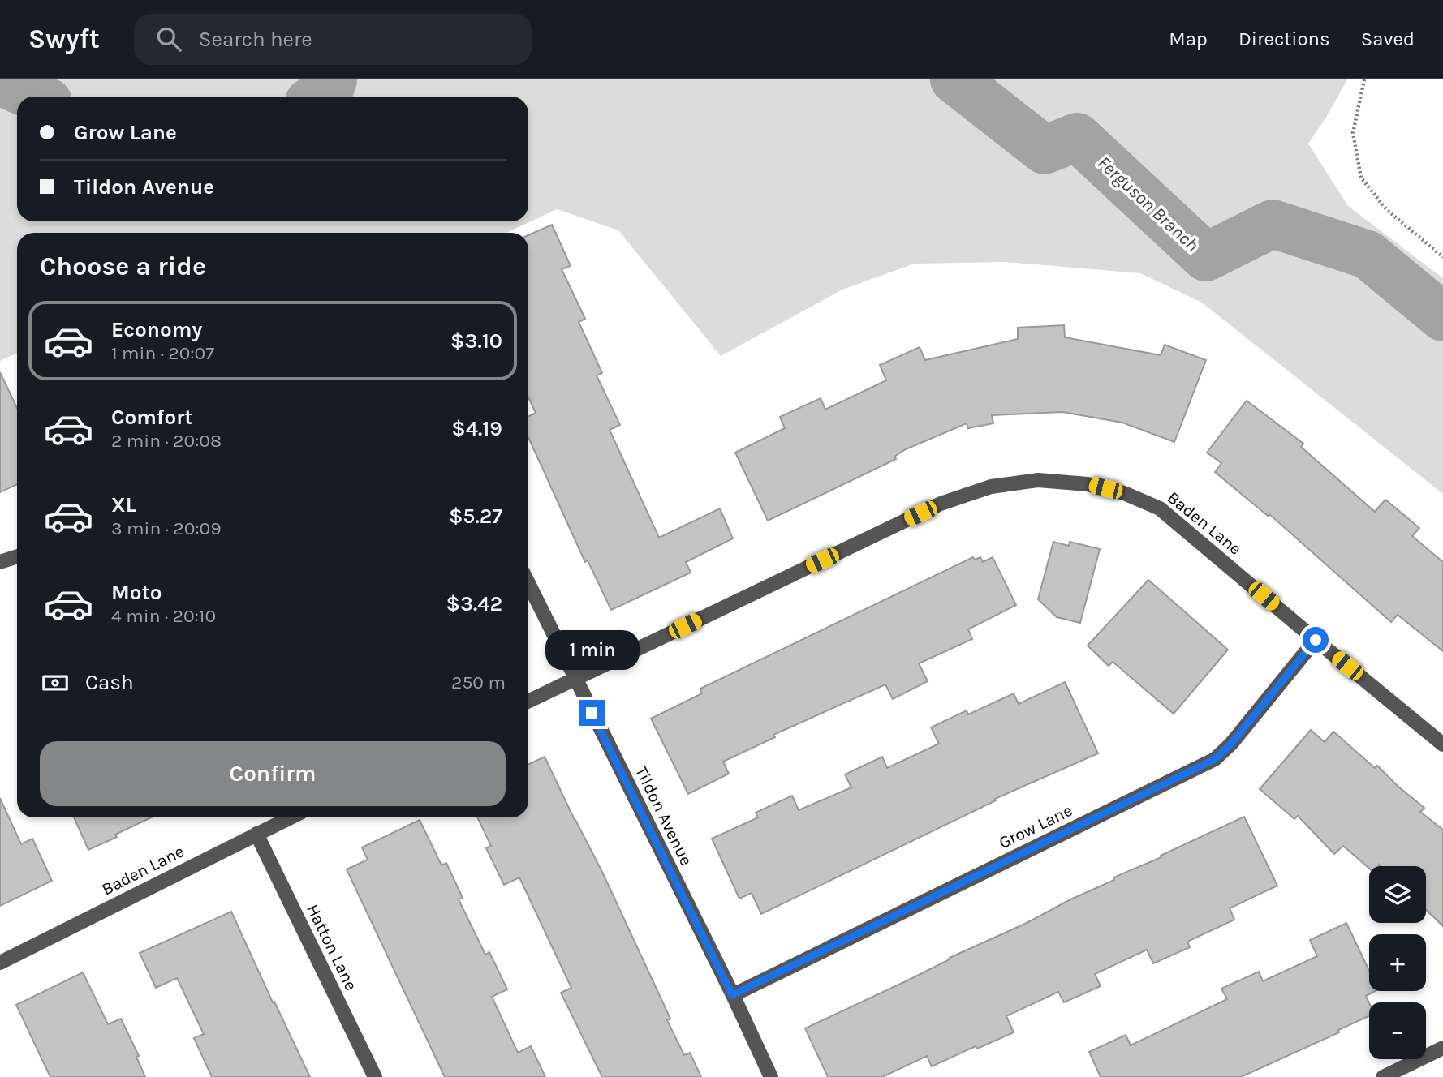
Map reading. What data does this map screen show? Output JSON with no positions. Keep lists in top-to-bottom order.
{
  "streets": {
    "street": [
      "Baden Lane",
      "Tildon Avenue",
      "Grow Lane",
      "Hatton Lane"
    ]
  },
  "crossings": [
    ["Baden Lane", "Tildon Avenue"],
    ["Baden Lane", "Grow Lane"],
    ["Baden Lane", "Hatton Lane"],
    ["Tildon Avenue", "Grow Lane"]
  ],
  "water": ["Ferguson Branch"],
  "page": {
    "header": "Swyft",
    "search": "Search here",
    "nav": ["Map", "Directions", "Saved"],
    "banner": ["Grow Lane", "Tildon Avenue"],
    "heading": "Choose a ride",
    "list": [
      {
        "name": "Economy",
        "note": "1 min · 20:07",
        "value": "$3.10"
      },
      {
        "name": "Comfort",
        "note": "2 min · 20:08",
        "value": "$4.19"
      },
      {
        "name": "XL",
        "note": "3 min · 20:09",
        "value": "$5.27"
      },
      {
        "name": "Moto",
        "note": "4 min · 20:10",
        "value": "$3.42"
      }
    ],
    "bubble": "1 min",
    "pay": ["Cash", "250 m"],
    "buttons": "Confirm",
    "map_buttons": ["+", "−"]
  }
}
